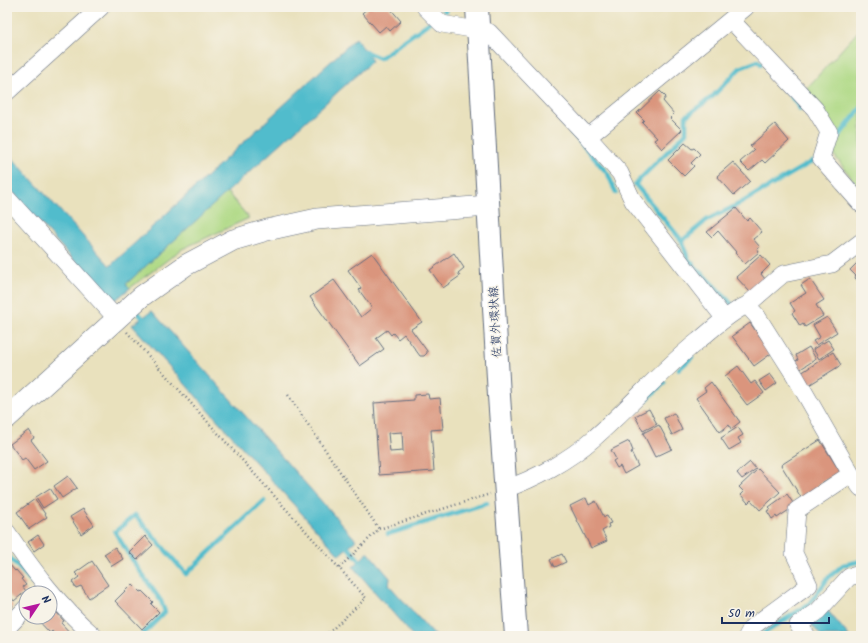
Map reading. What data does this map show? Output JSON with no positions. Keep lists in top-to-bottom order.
{
  "streets": {
    "main road": ["佐賀外環状線"]
  },
  "scale_bar": "50 m",
  "north": "top right"
}
